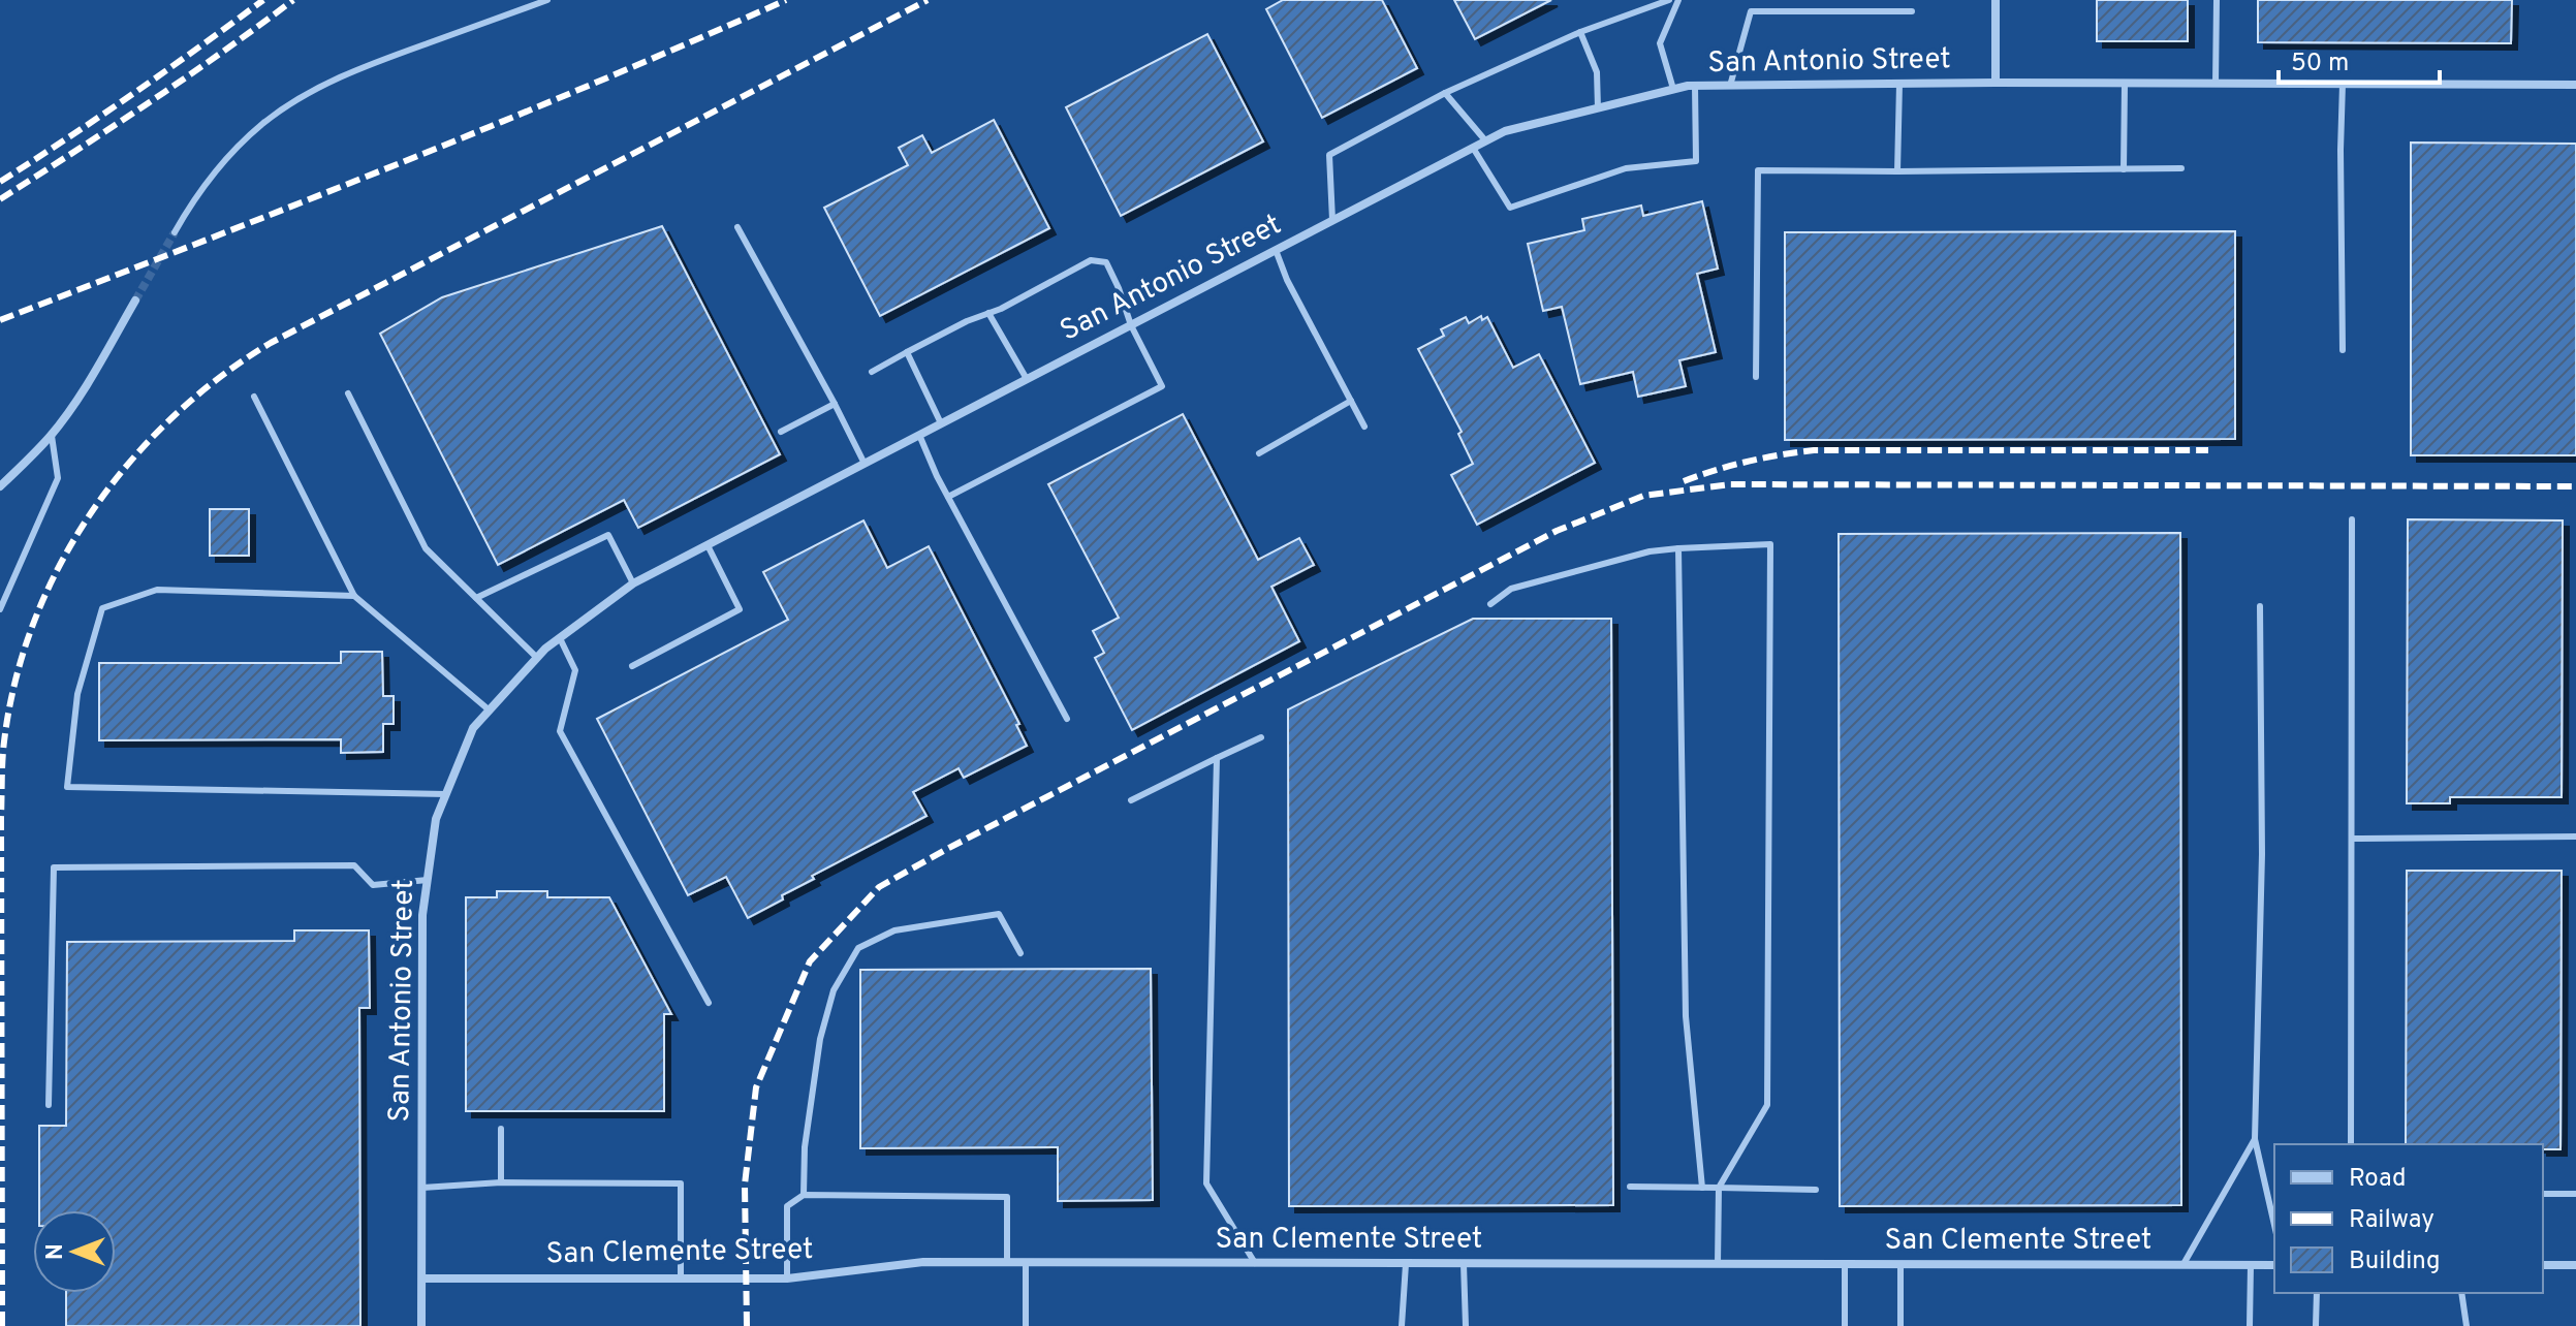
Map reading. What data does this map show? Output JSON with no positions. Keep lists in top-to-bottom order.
{
  "streets": {
    "street": ["San Antonio Street", "San Clemente Street"]
  },
  "crossings": [
    ["San Antonio Street", "San Clemente Street"]
  ],
  "legend": ["Road", "Railway", "Building"],
  "scale_bar": "50 m",
  "north": "left"
}
